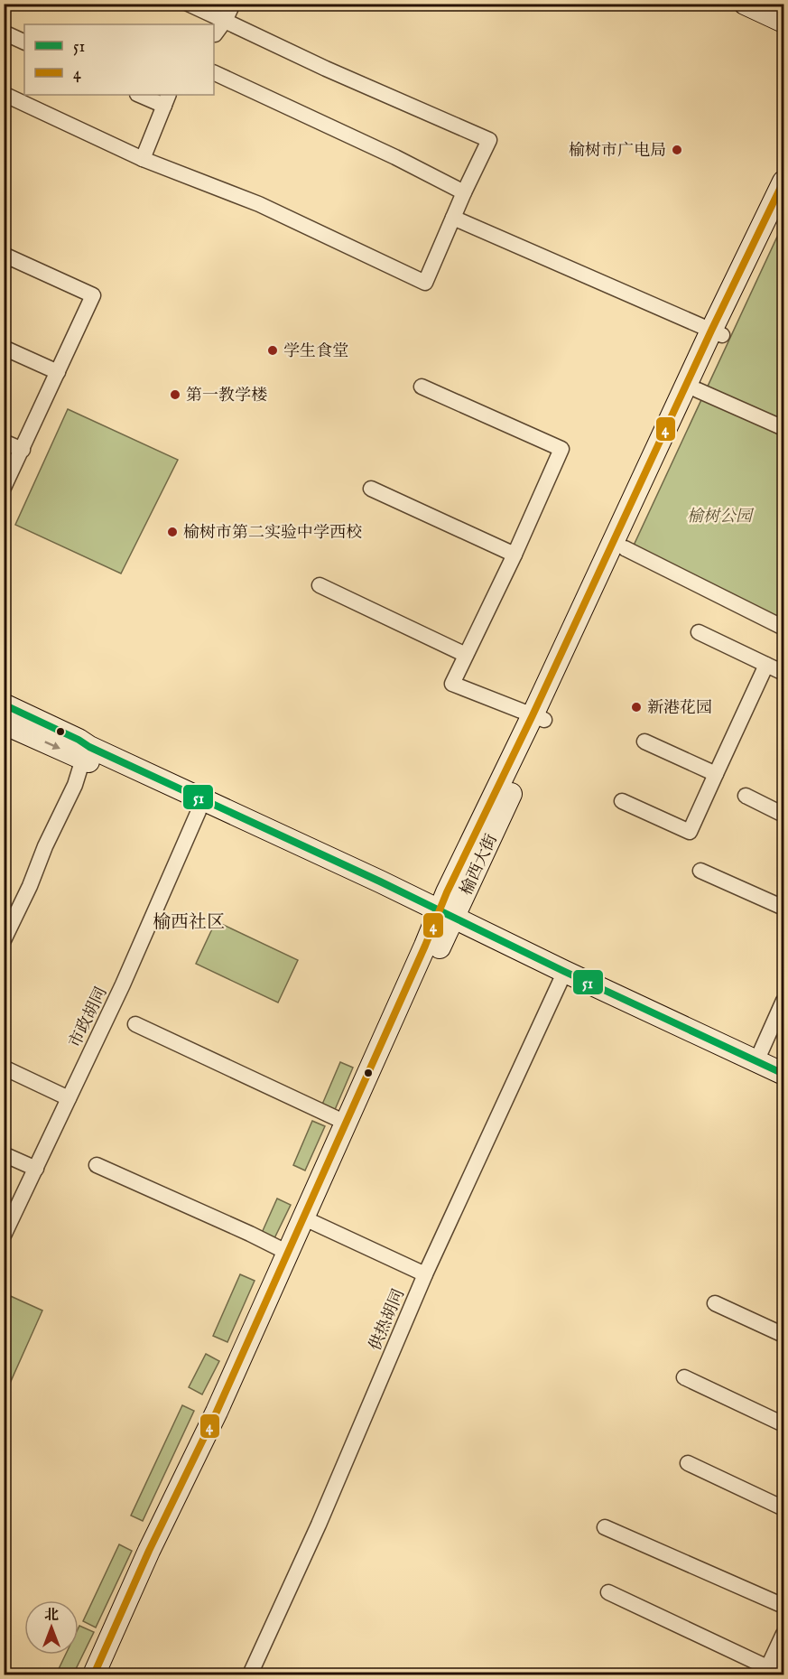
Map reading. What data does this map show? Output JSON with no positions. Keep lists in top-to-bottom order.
{
  "streets": {
    "main road": ["榆西大街"],
    "street": ["市政胡同", "供热胡同"]
  },
  "districts": ["榆西社区"],
  "parks": ["榆树公园"],
  "places": [
    "榆树市广电局",
    "学生食堂",
    "第一教学楼",
    "榆树市第二实验中学西校",
    "新港花园"
  ],
  "lines": ["transit line 4", "transit line 51"],
  "legend": ["51", "4"],
  "north": "top"
}
